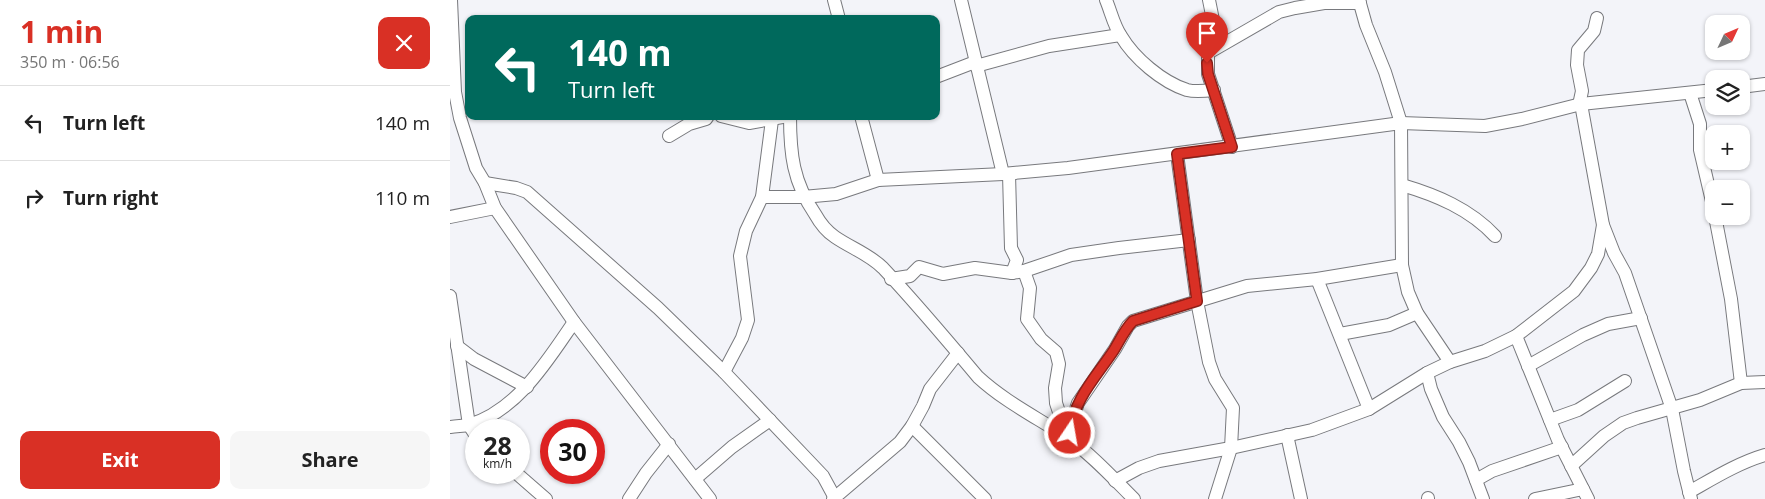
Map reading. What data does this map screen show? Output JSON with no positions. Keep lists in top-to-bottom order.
{
  "north": "top right",
  "page": {
    "heading": ["1 min", "350 m · 06:56"],
    "map_buttons": ["+", "−"],
    "turn": ["140 m", "Turn left"],
    "list": [
      {
        "name": "Turn left",
        "value": "140 m"
      },
      {
        "name": "Turn right",
        "value": "110 m"
      }
    ],
    "speed": "28 km/h",
    "limit": "30",
    "buttons": ["Exit", "Share"]
  }
}
